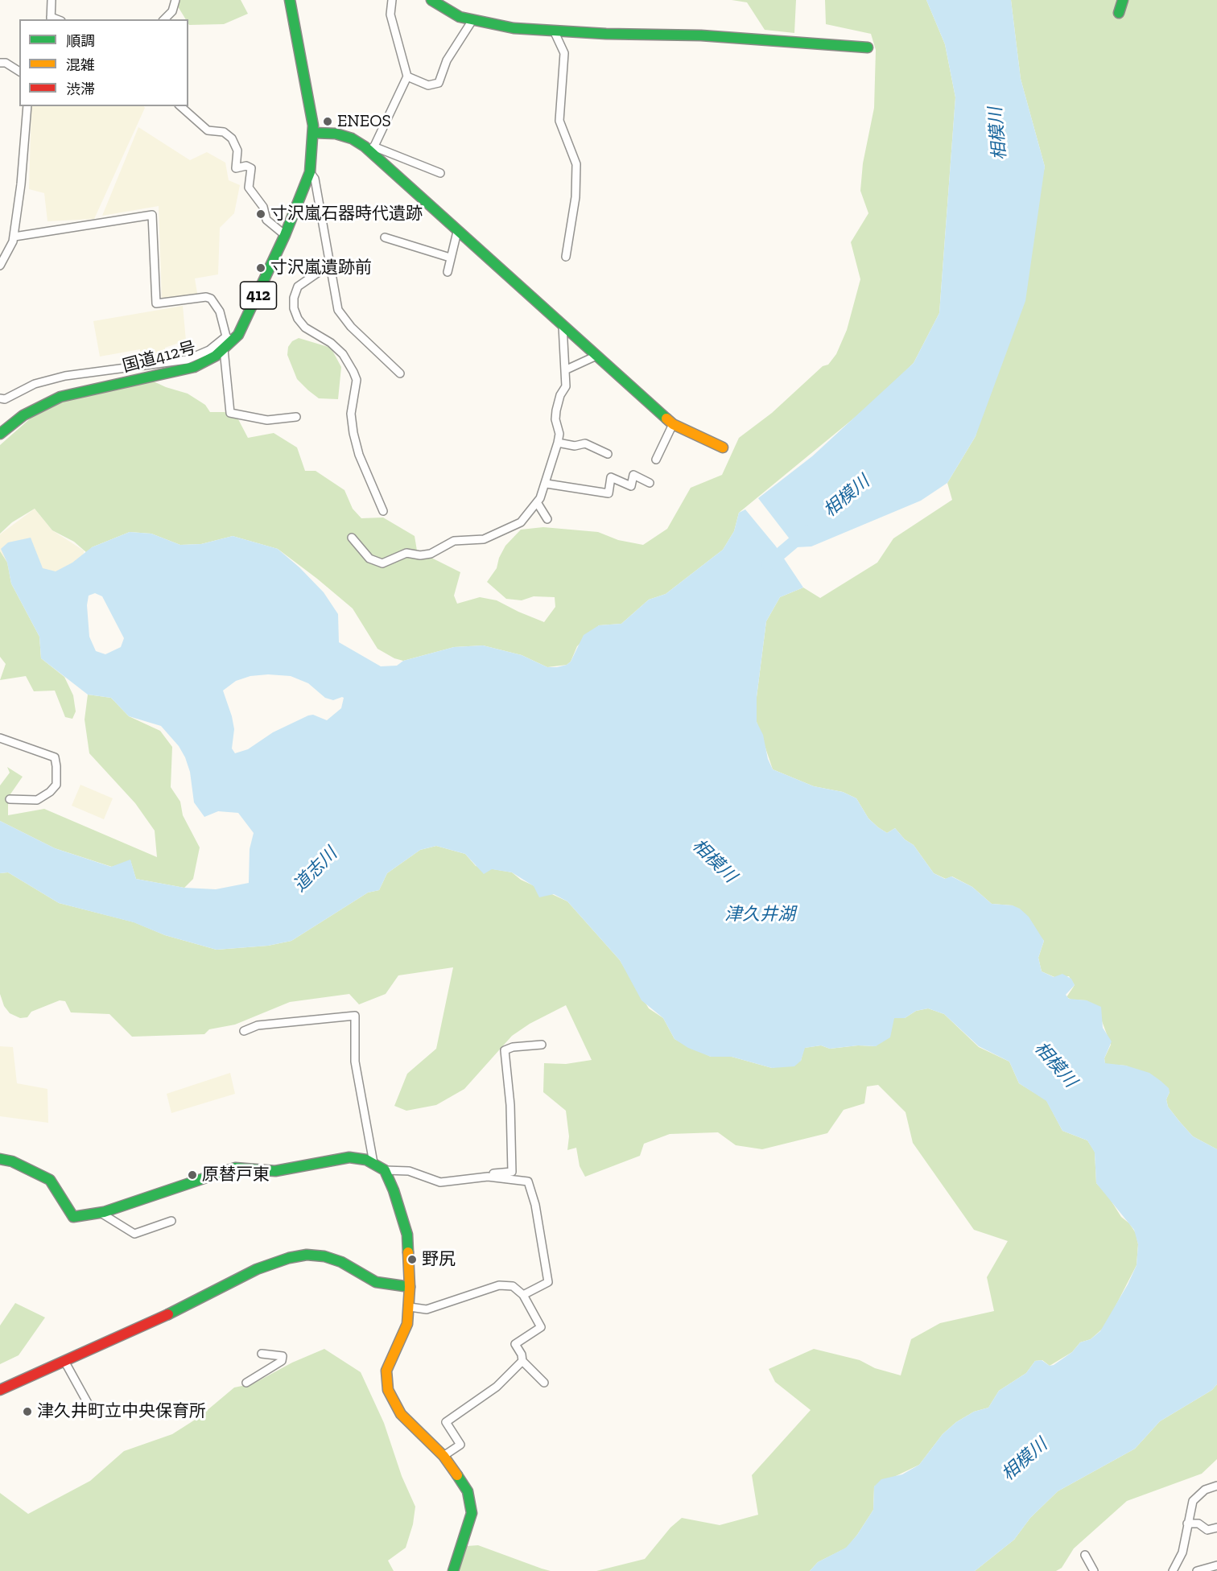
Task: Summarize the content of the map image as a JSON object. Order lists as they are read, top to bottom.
{
  "streets": {
    "main road": ["412", "国道412号"]
  },
  "water": ["相模川", "道志川", "津久井湖"],
  "places": [
    "ENEOS",
    "寸沢嵐石器時代遺跡",
    "寸沢嵐遺跡前",
    "原替戸東",
    "野尻",
    "津久井町立中央保育所"
  ],
  "legend": ["順調", "混雑", "渋滞"]
}
